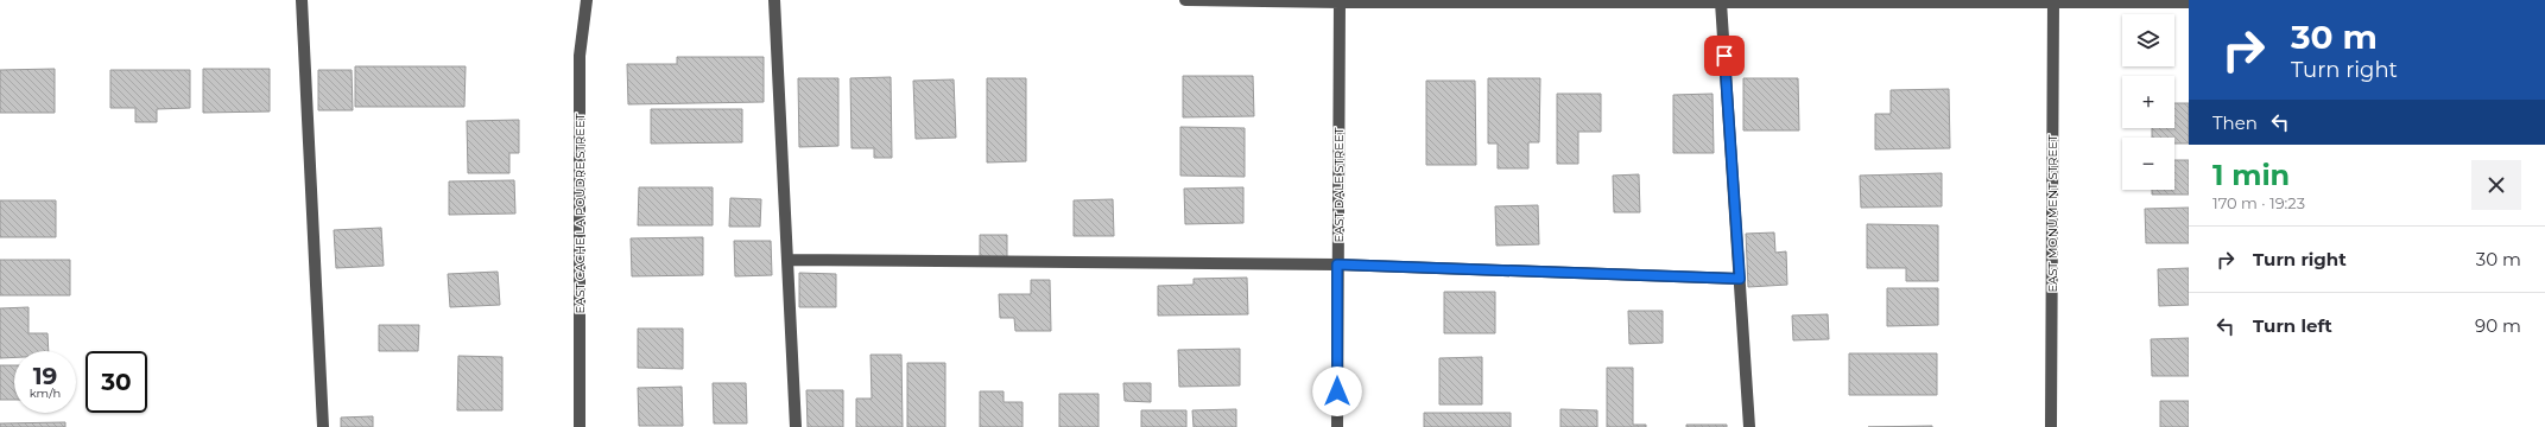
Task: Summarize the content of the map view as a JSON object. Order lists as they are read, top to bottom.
{
  "streets": {
    "street": ["EAST DALE STREET", "EAST CACHE LA POUDRE STREET", "EAST MONUMENT STREET"]
  },
  "page": {
    "turn": ["30 m", "Turn right"],
    "map_buttons": ["+", "−"],
    "then": "Then",
    "heading": ["1 min", "170 m · 19:23"],
    "list": [
      {
        "name": "Turn right",
        "value": "30 m"
      },
      {
        "name": "Turn left",
        "value": "90 m"
      }
    ],
    "speed": "19 km/h",
    "limit": "30"
  }
}
